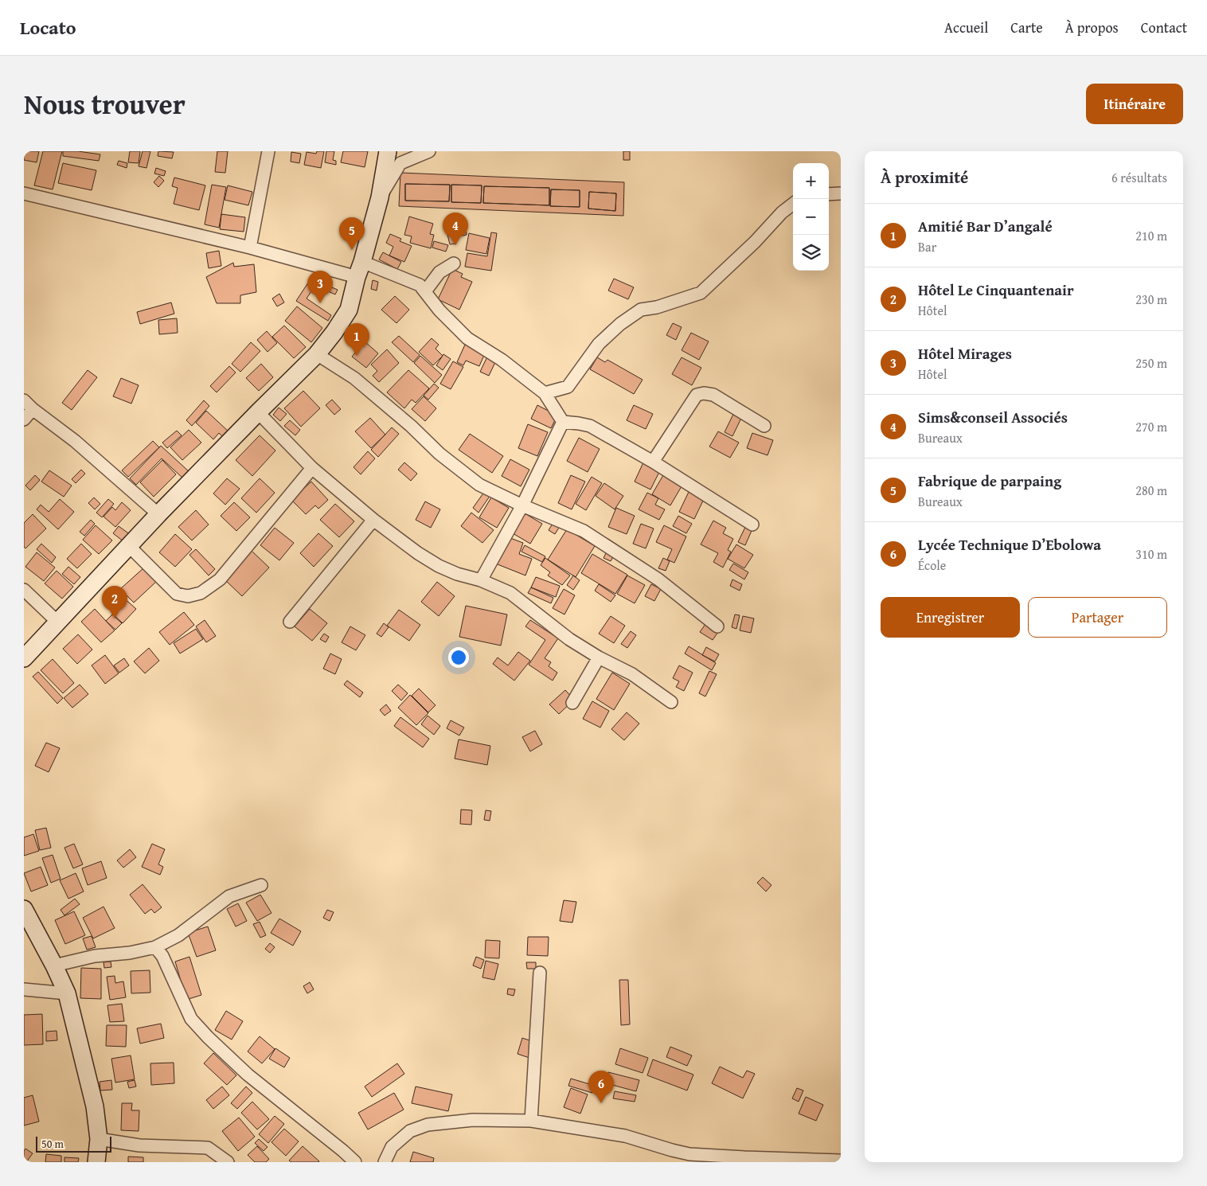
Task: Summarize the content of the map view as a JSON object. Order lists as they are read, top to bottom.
{
  "scale_bar": "50 m",
  "page": {
    "header": "Locato",
    "nav": [
      "Accueil",
      "Carte",
      "À propos",
      "Contact"
    ],
    "title": "Nous trouver",
    "buttons": [
      "Itinéraire",
      ["Enregistrer", "Partager"]
    ],
    "heading": ["À proximité", "6 résultats"],
    "map_buttons": ["+", "−"],
    "list": [
      {
        "mark": "1",
        "name": "Amitié Bar D’angalé",
        "note": "Bar",
        "value": "210 m"
      },
      {
        "mark": "2",
        "name": "Hôtel Le Cinquantenair",
        "note": "Hôtel",
        "value": "230 m"
      },
      {
        "mark": "3",
        "name": "Hôtel Mirages",
        "note": "Hôtel",
        "value": "250 m"
      },
      {
        "mark": "4",
        "name": "Sims&conseil Associés",
        "note": "Bureaux",
        "value": "270 m"
      },
      {
        "mark": "5",
        "name": "Fabrique de parpaing",
        "note": "Bureaux",
        "value": "280 m"
      },
      {
        "mark": "6",
        "name": "Lycée Technique D’Ebolowa",
        "note": "École",
        "value": "310 m"
      }
    ],
    "pins": [
      "4",
      "5",
      "3",
      "1",
      "2",
      "6"
    ],
    "scale": "50 m"
  }
}
